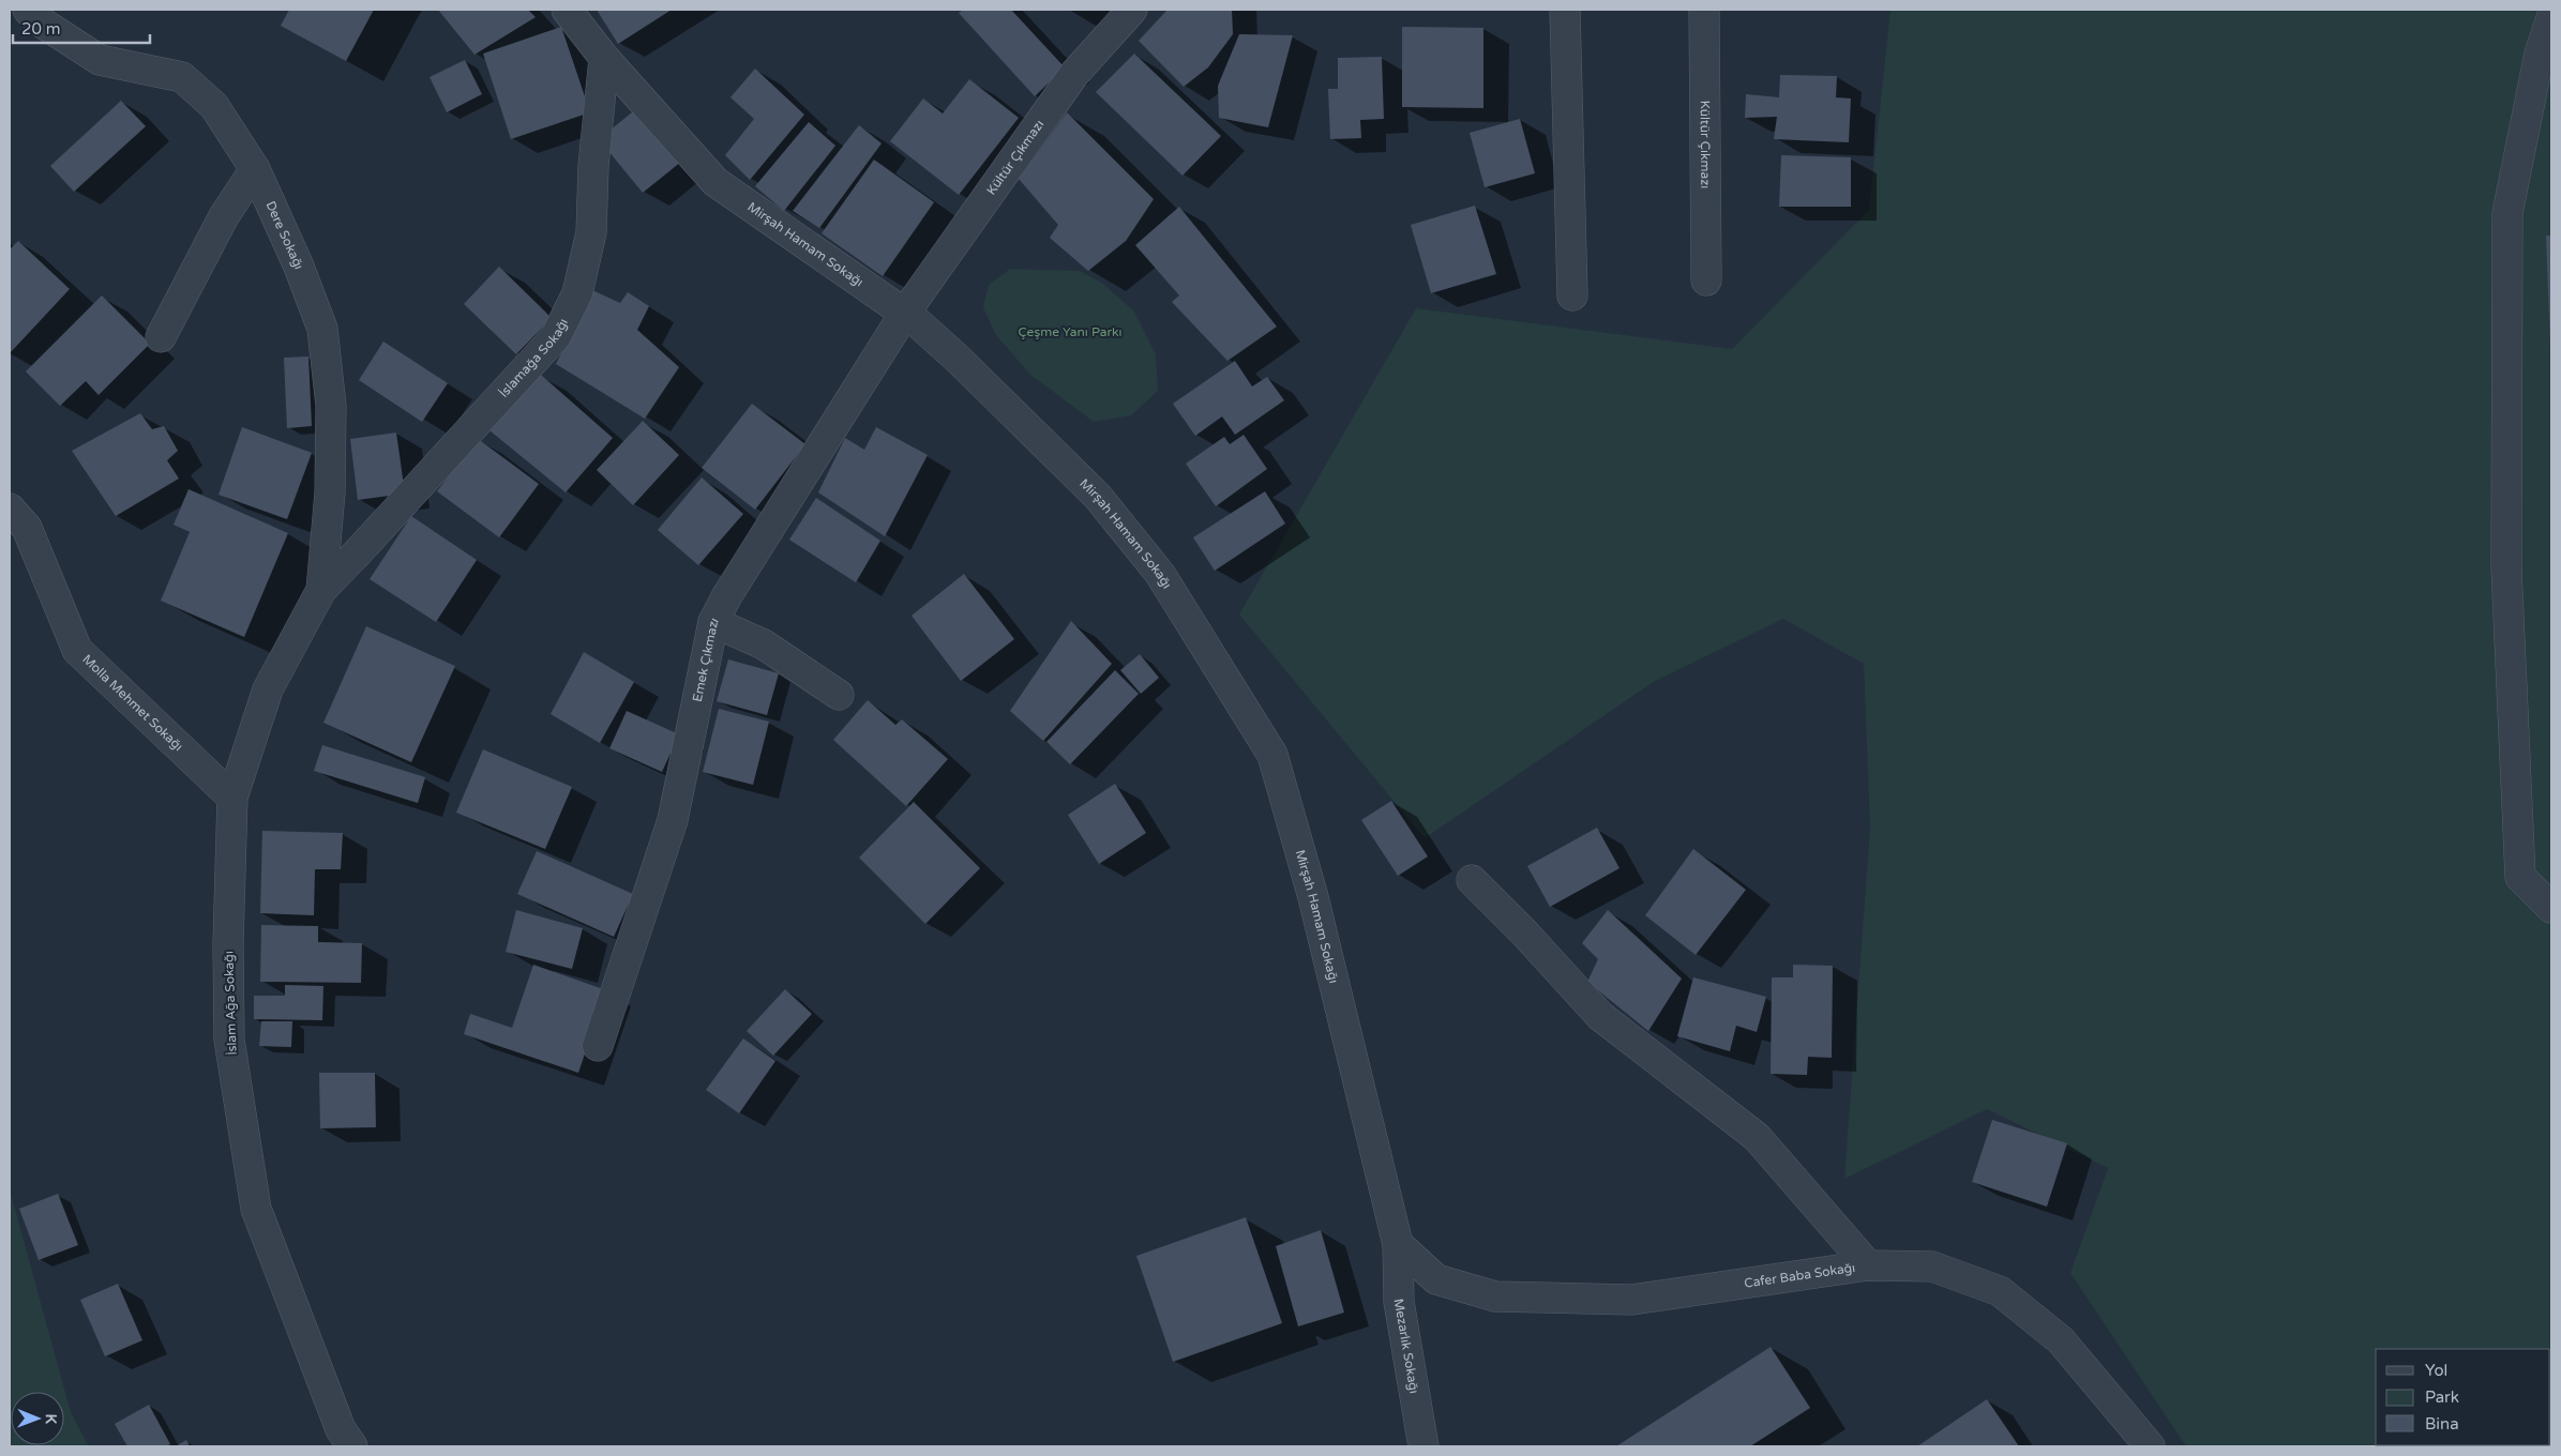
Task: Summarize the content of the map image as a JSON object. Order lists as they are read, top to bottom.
{
  "streets": {
    "street": [
      "Kültür Çıkmazı",
      "Dere Sokağı",
      "Mirşah Hamam Sokağı",
      "İslamağa Sokağı",
      "Emek Çıkmazı",
      "Molla Mehmet Sokağı",
      "İslam Ağa Sokağı",
      "Cafer Baba Sokağı",
      "Mezarlık Sokağı"
    ]
  },
  "crossings": [
    ["Kültür Çıkmazı", "Mirşah Hamam Sokağı"],
    ["Kültür Çıkmazı", "Emek Çıkmazı"],
    ["Dere Sokağı", "İslamağa Sokağı"],
    ["Dere Sokağı", "İslam Ağa Sokağı"],
    ["Mirşah Hamam Sokağı", "İslamağa Sokağı"],
    ["Mirşah Hamam Sokağı", "Emek Çıkmazı"],
    ["Mirşah Hamam Sokağı", "Cafer Baba Sokağı"],
    ["Mirşah Hamam Sokağı", "Mezarlık Sokağı"],
    ["İslamağa Sokağı", "İslam Ağa Sokağı"],
    ["Molla Mehmet Sokağı", "İslam Ağa Sokağı"],
    ["Cafer Baba Sokağı", "Mezarlık Sokağı"]
  ],
  "parks": ["Çeşme Yanı Parkı"],
  "legend": ["Yol", "Park", "Bina"],
  "scale_bar": "20 m",
  "north": "right"
}
